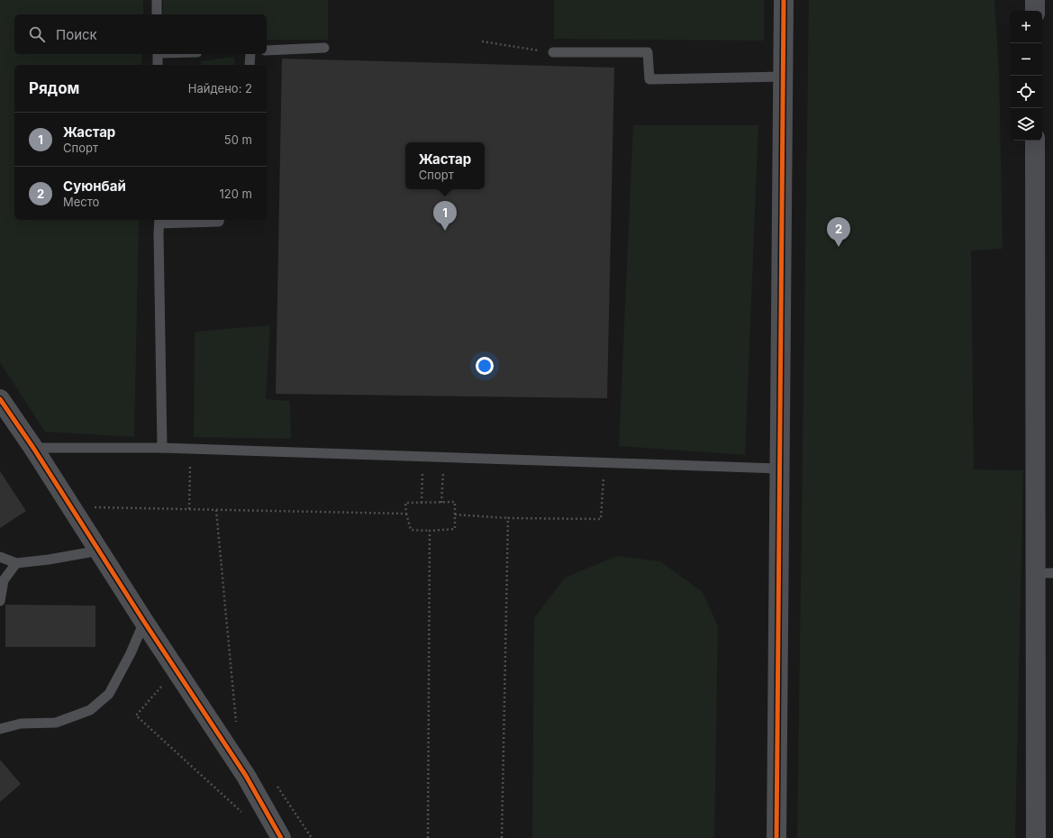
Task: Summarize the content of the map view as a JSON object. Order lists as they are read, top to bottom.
{
  "page": {
    "map_buttons": ["+", "−"],
    "search": "Поиск",
    "heading": ["Рядом", "Найдено: 2"],
    "list": [
      {
        "mark": "1",
        "name": "Жастар",
        "note": "Спорт",
        "value": "50 m"
      },
      {
        "mark": "2",
        "name": "Суюнбай",
        "note": "Место",
        "value": "120 m"
      }
    ],
    "popup": ["Жастар", "Спорт"],
    "pins": ["1", "2"]
  }
}
